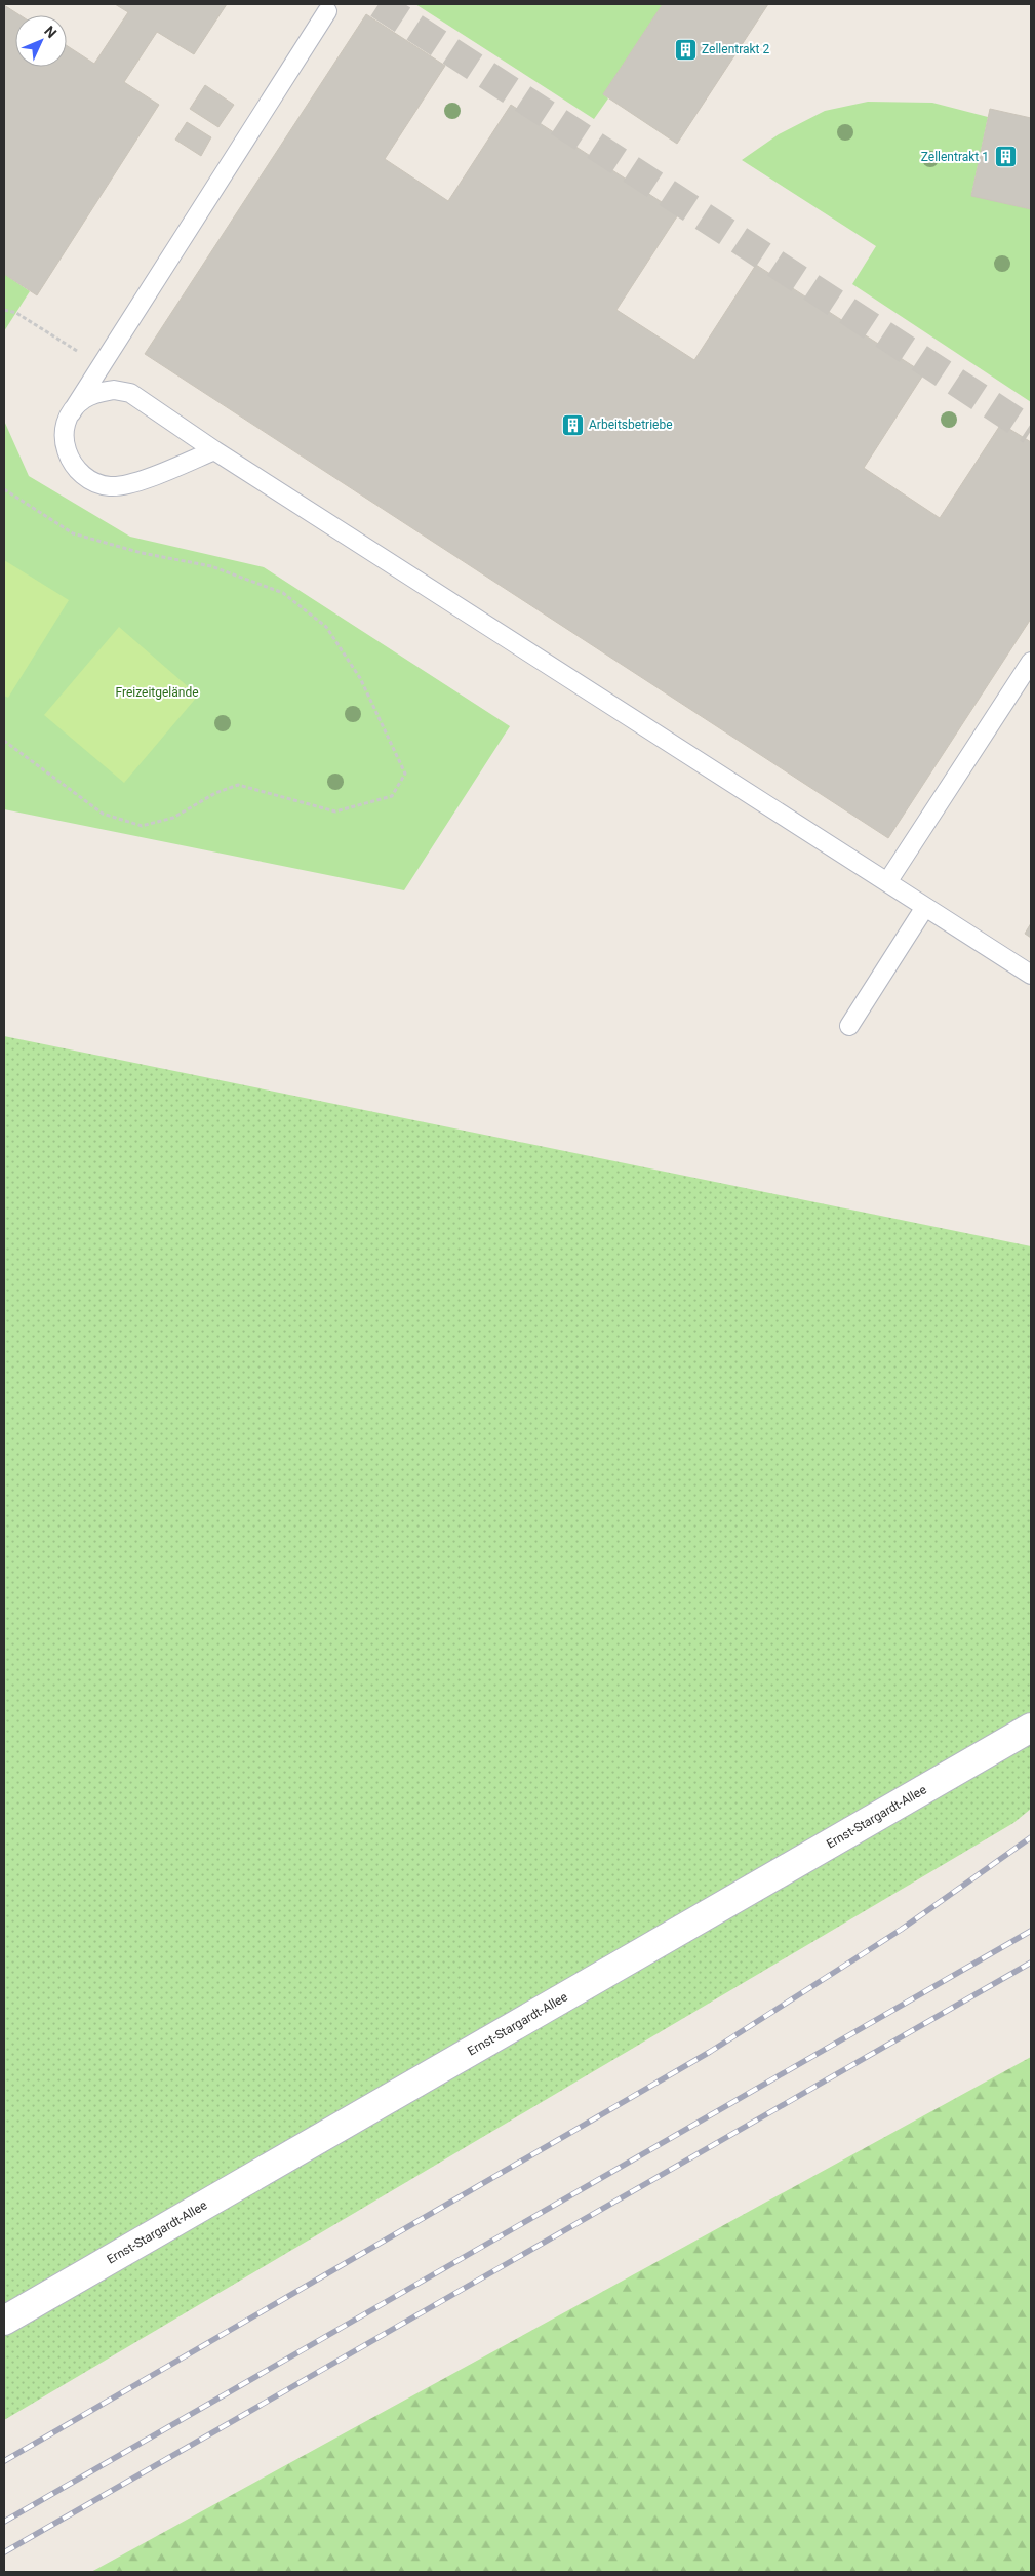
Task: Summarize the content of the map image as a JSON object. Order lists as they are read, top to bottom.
{
  "streets": {
    "street": ["Ernst-Stargardt-Allee"]
  },
  "parks": ["Freizeitgelände"],
  "places": {
    "building": ["Zellentrakt 2", "Zellentrakt 1", "Arbeitsbetriebe"]
  },
  "north": "top right"
}
